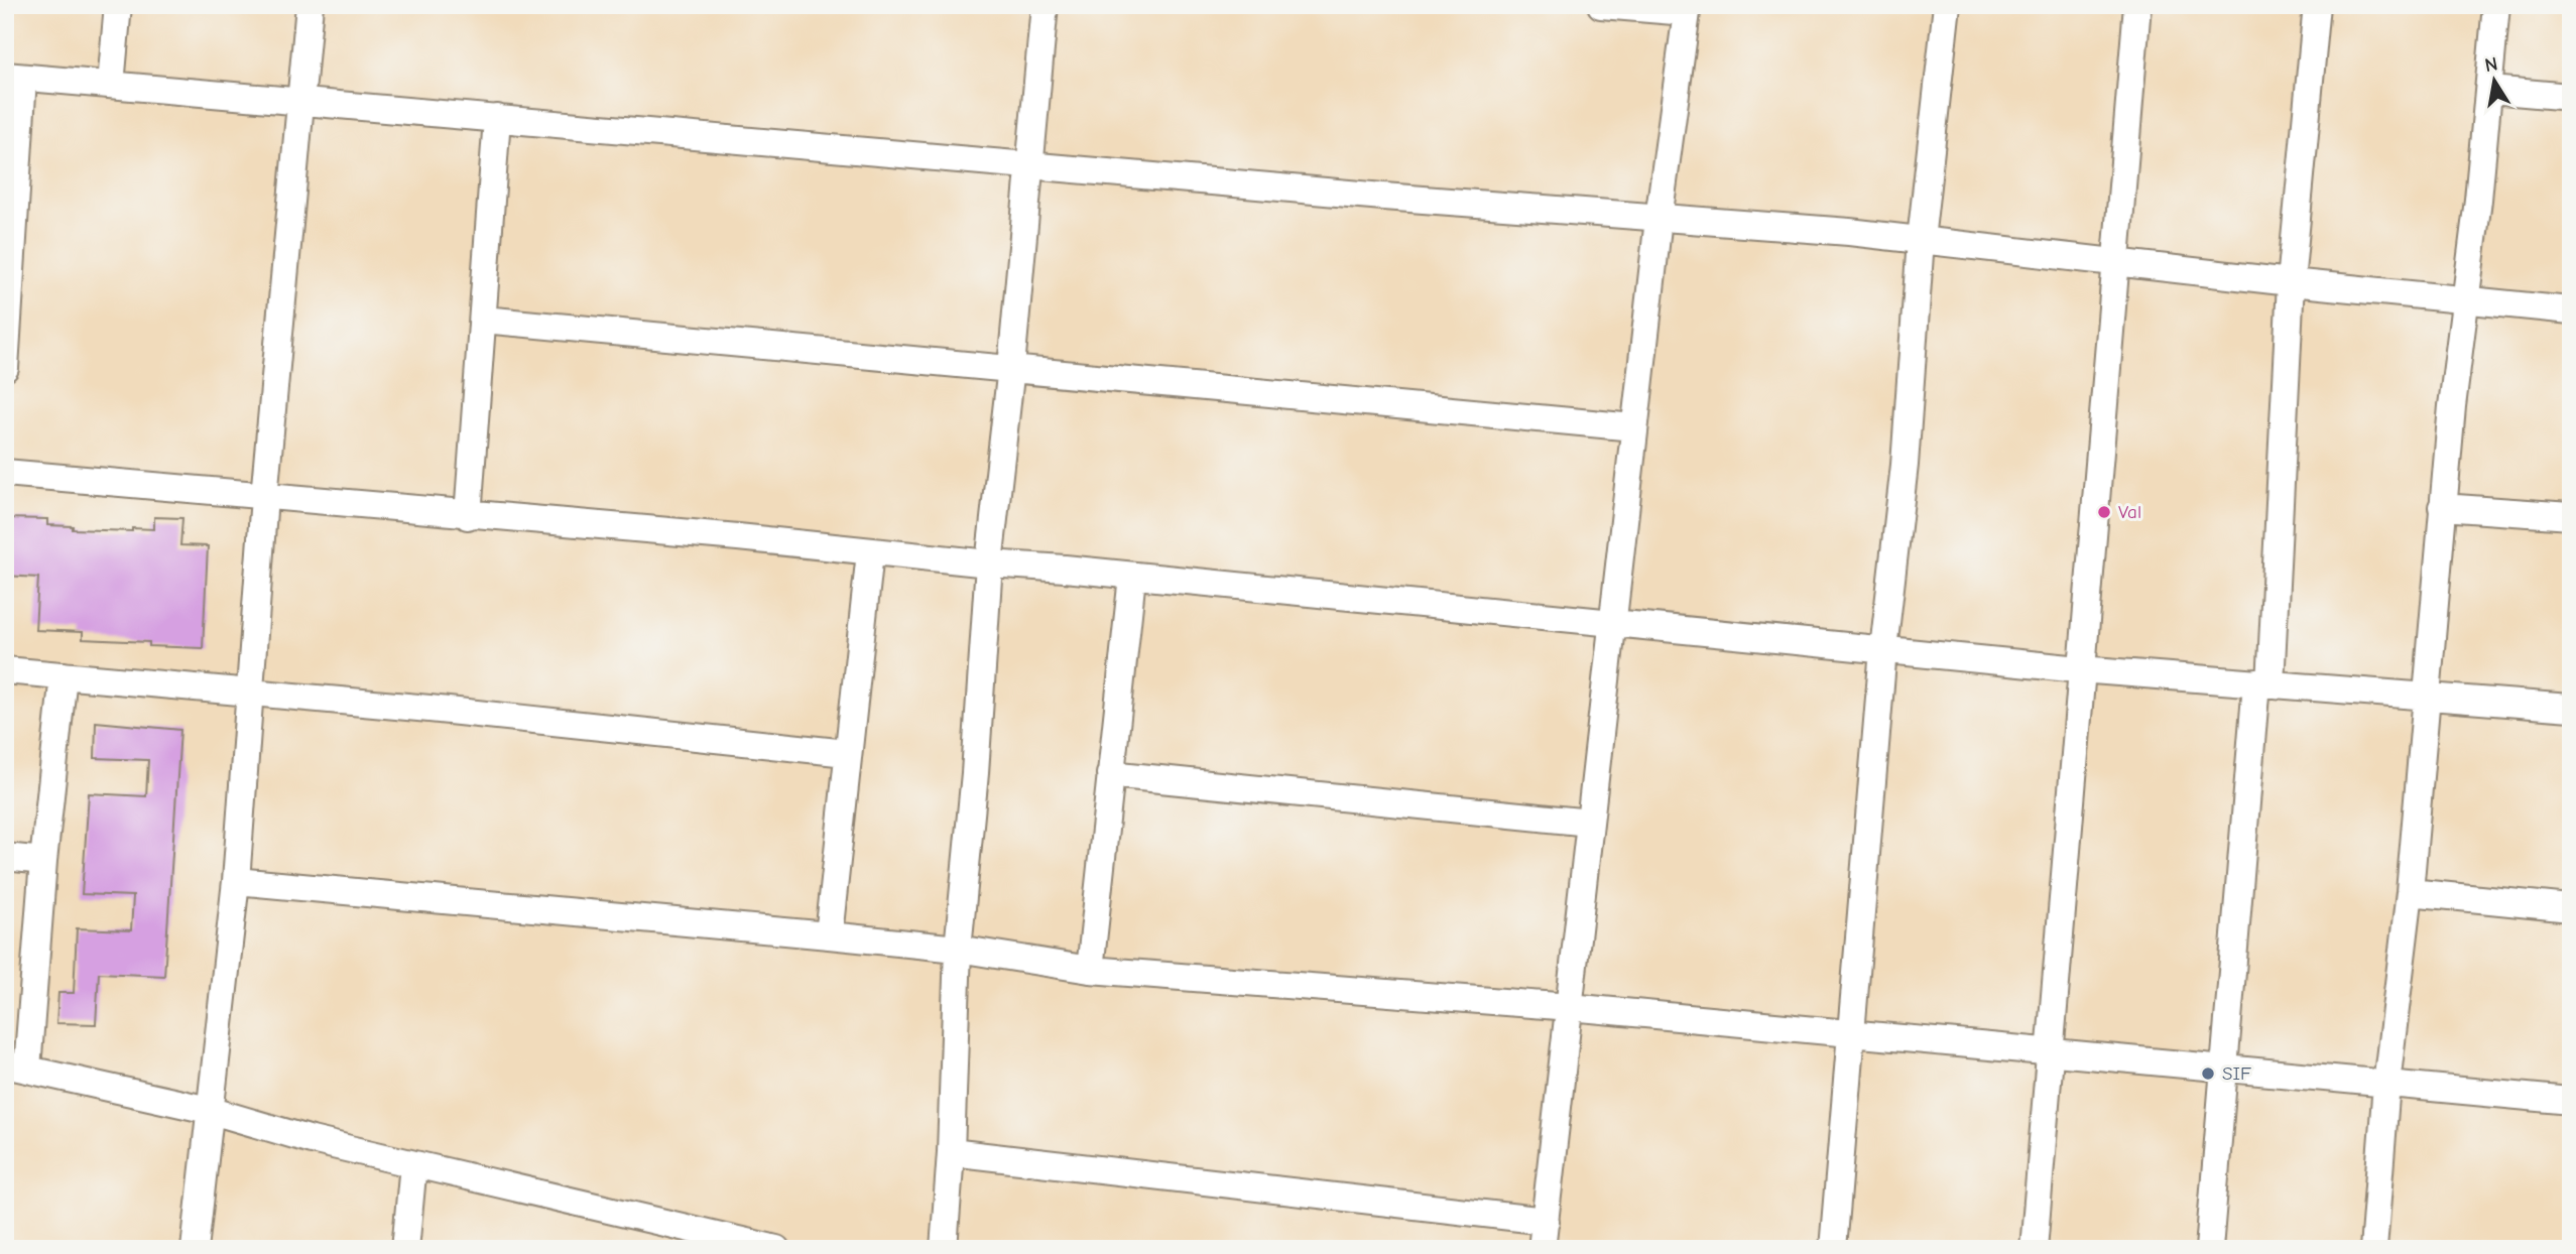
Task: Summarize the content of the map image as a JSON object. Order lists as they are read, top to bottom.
{
  "places": ["Val", "SIF"],
  "north": "top"
}
